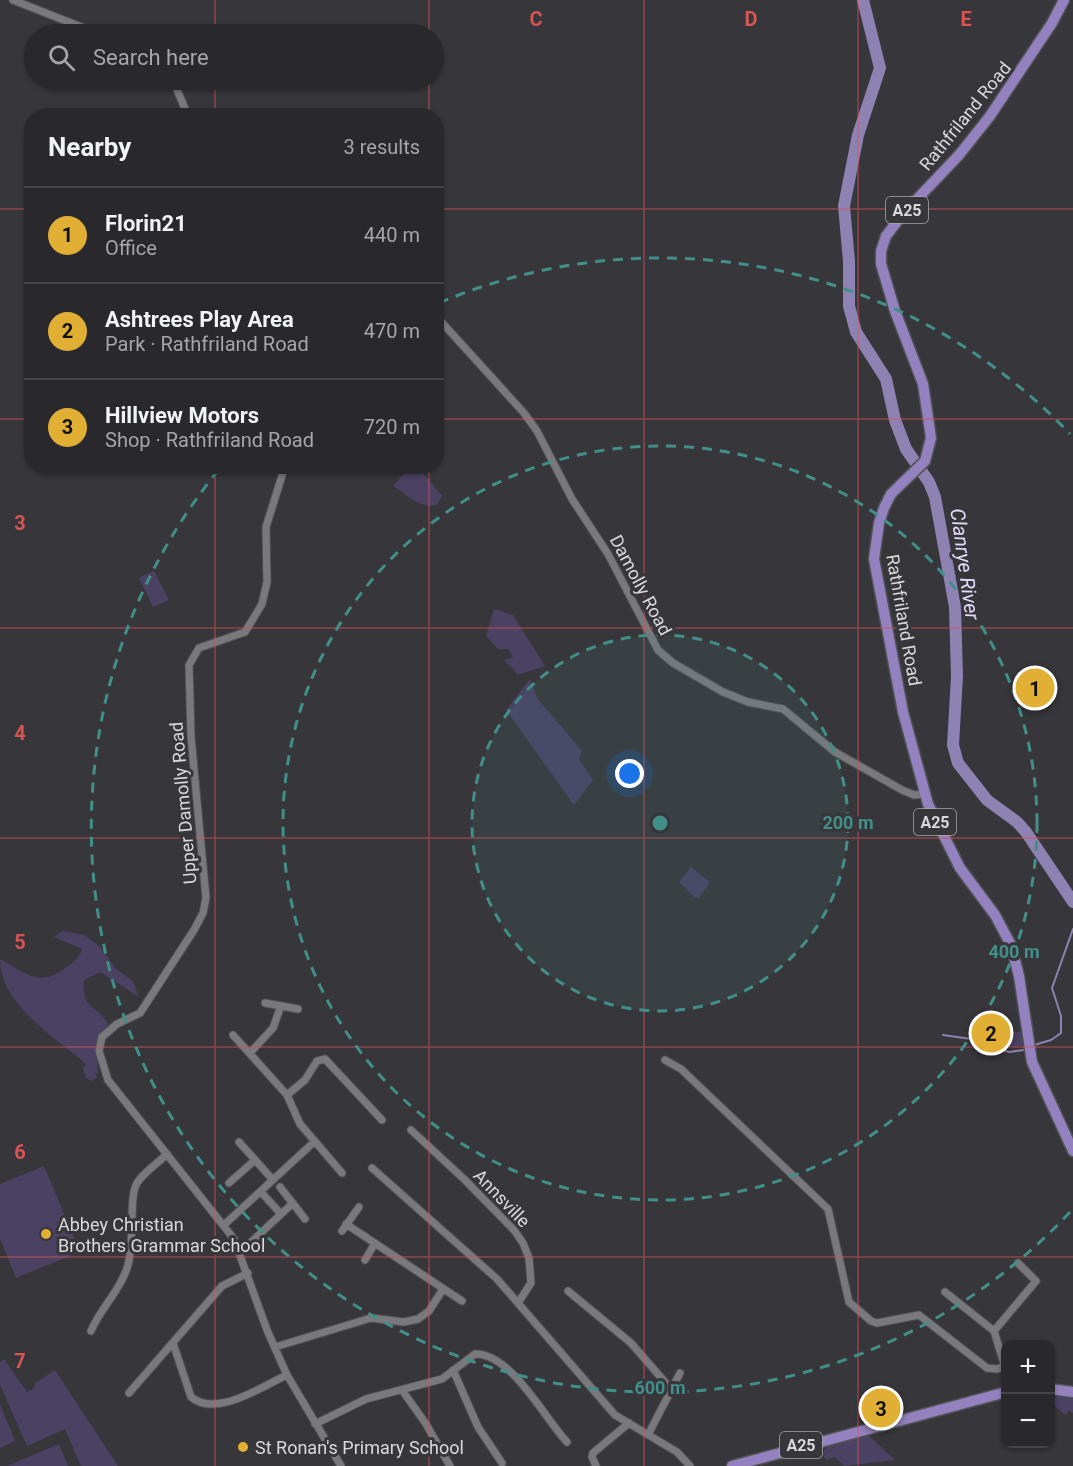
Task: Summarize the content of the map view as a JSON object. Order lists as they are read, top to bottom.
{
  "streets": {
    "main road": ["Rathfriland Road", "A25"],
    "street": ["Damolly Road", "Upper Damolly Road", "Annsville"]
  },
  "crossings": [
    ["Rathfriland Road", "Damolly Road"]
  ],
  "water": ["Clanrye River"],
  "places": ["Abbey Christian Brothers Grammar School", "St Ronan's Primary School"],
  "page": {
    "search": "Search here",
    "heading": ["Nearby", "3 results"],
    "list": [
      {
        "mark": "1",
        "name": "Florin21",
        "note": "Office",
        "value": "440 m"
      },
      {
        "mark": "2",
        "name": "Ashtrees Play Area",
        "note": "Park · Rathfriland Road",
        "value": "470 m"
      },
      {
        "mark": "3",
        "name": "Hillview Motors",
        "note": "Shop · Rathfriland Road",
        "value": "720 m"
      }
    ],
    "pins": ["1", "2", "3"],
    "map_buttons": ["+", "−"]
  },
  "grid": {
    "columns": ["C", "D", "E"],
    "rows": [
      "3",
      "4",
      "5",
      "6",
      "7"
    ]
  },
  "rings": ["200 m", "400 m", "600 m"]
}
